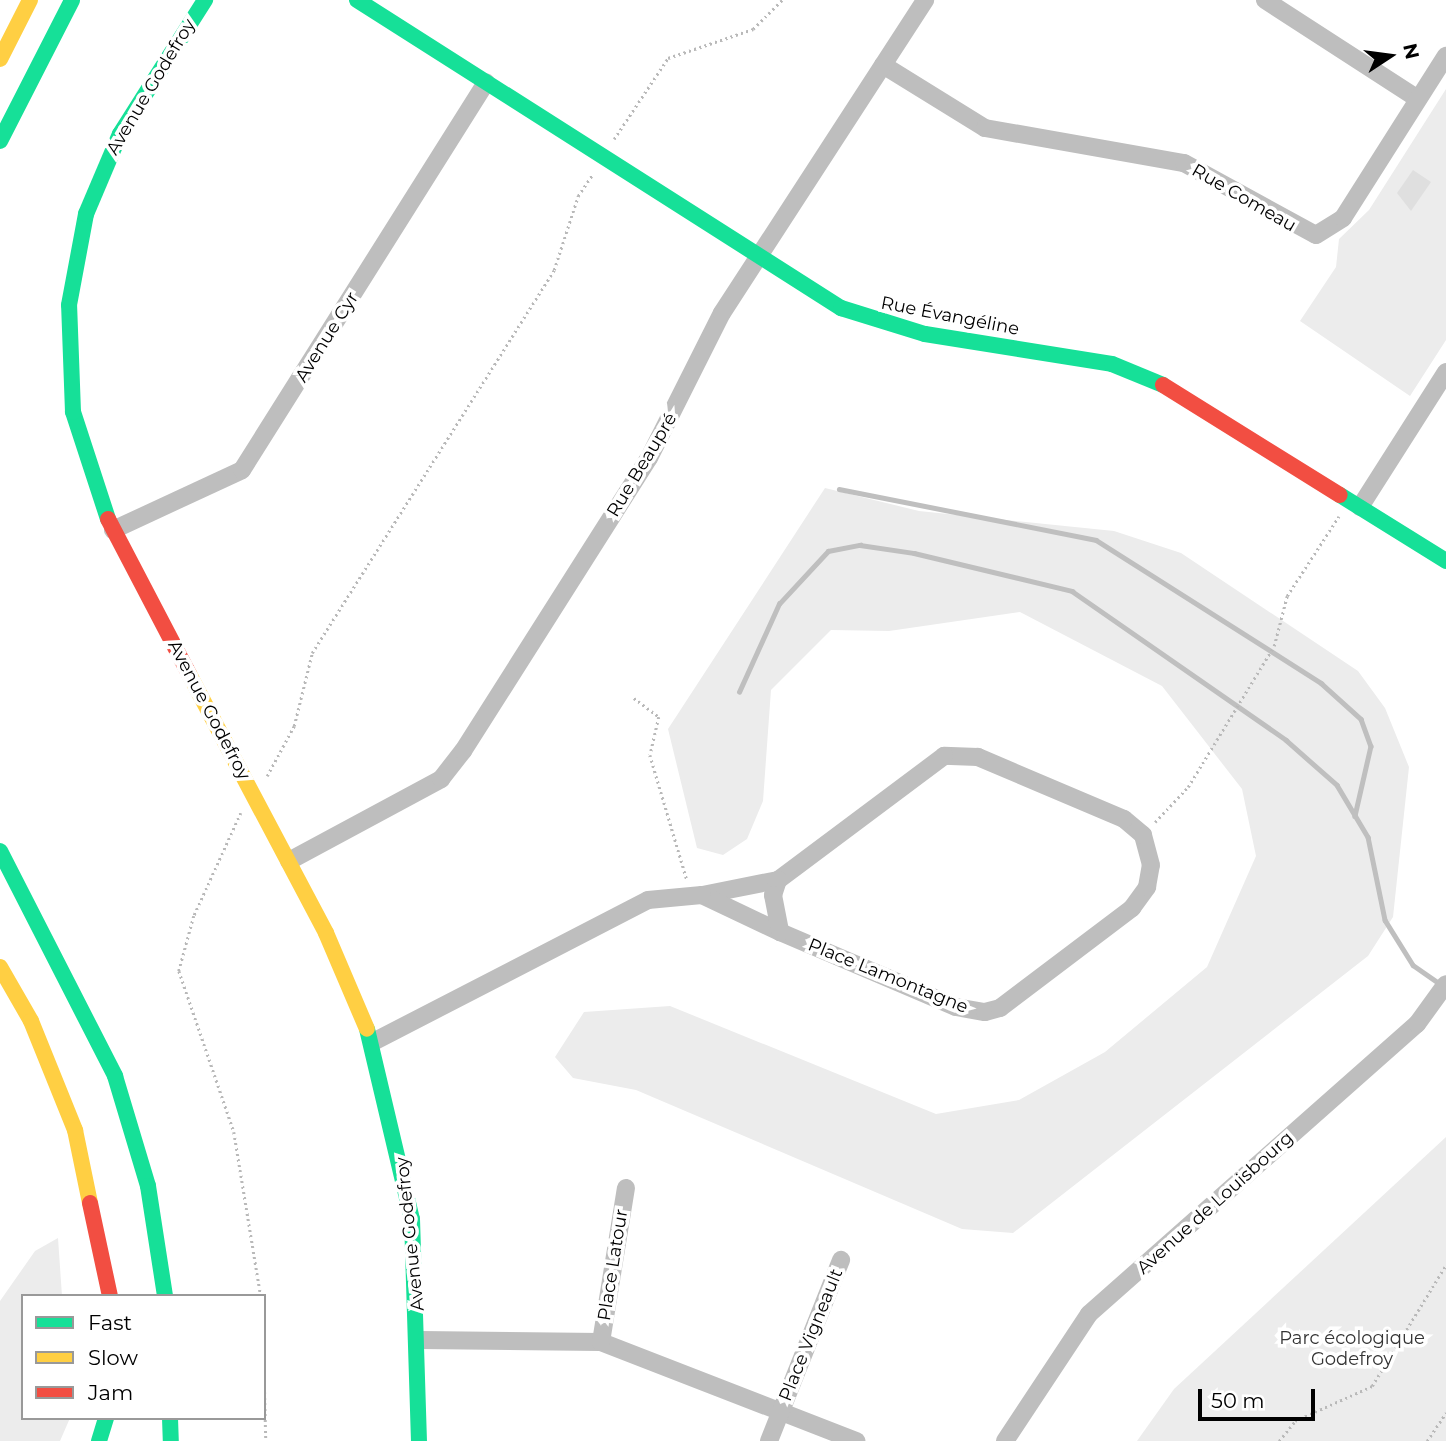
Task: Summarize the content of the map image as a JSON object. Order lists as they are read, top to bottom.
{
  "streets": {
    "main road": ["Avenue Godefroy", "Rue Évangéline"],
    "street": [
      "Rue Comeau",
      "Avenue Cyr",
      "Rue Beaupré",
      "Place Lamontagne",
      "Avenue de Louisbourg",
      "Place Latour",
      "Place Vigneault"
    ]
  },
  "crossings": [
    ["Avenue Godefroy", "Avenue Cyr"],
    ["Avenue Godefroy", "Rue Beaupré"],
    ["Rue Comeau", "Rue Beaupré"],
    ["Rue Évangéline", "Avenue Cyr"],
    ["Rue Évangéline", "Rue Beaupré"]
  ],
  "parks": ["Parc écologique Godefroy"],
  "legend": ["Fast", "Slow", "Jam"],
  "scale_bar": "50 m",
  "north": "right"
}
